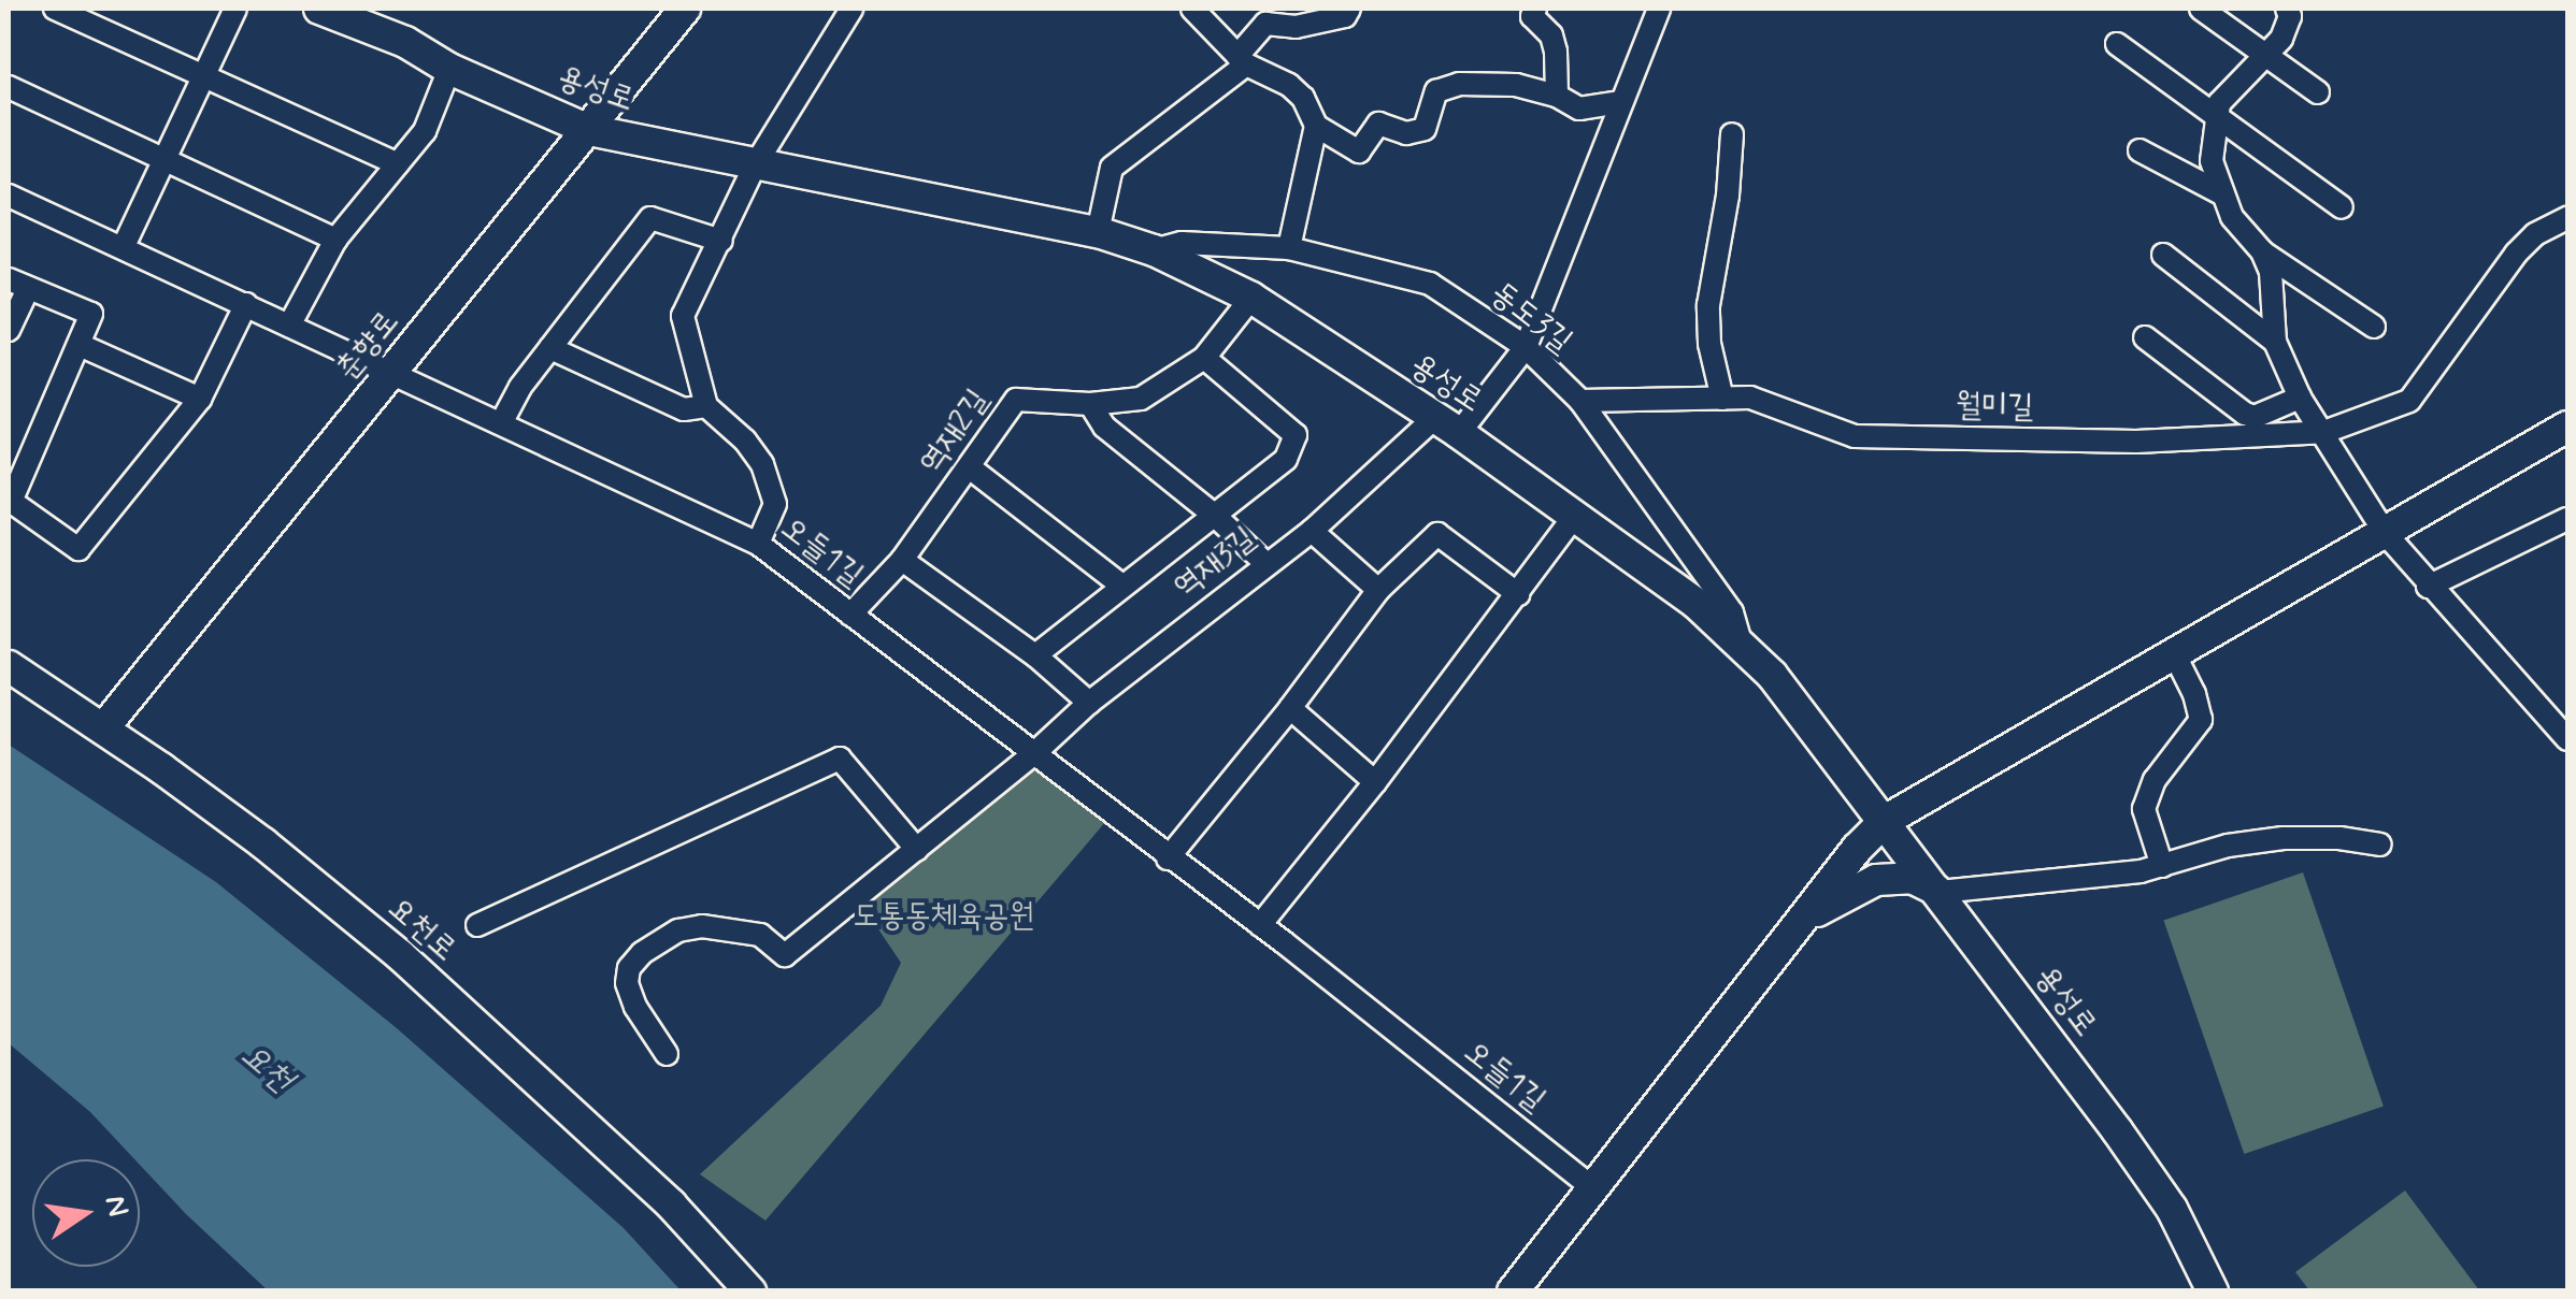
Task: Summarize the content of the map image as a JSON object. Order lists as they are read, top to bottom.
{
  "streets": {
    "street": [
      "용성로",
      "동도3길",
      "춘향로",
      "월미길",
      "역재2길",
      "오들1길",
      "역재3길",
      "요천로"
    ]
  },
  "crossings": [
    ["용성로", "동도3길"],
    ["용성로", "춘향로"],
    ["용성로", "역재2길"],
    ["용성로", "역재3길"],
    ["동도3길", "월미길"],
    ["동도3길", "역재3길"],
    ["춘향로", "오들1길"],
    ["춘향로", "요천로"],
    ["역재2길", "오들1길"],
    ["오들1길", "역재3길"]
  ],
  "water": ["요천"],
  "parks": ["도통동체육공원"],
  "north": "right"
}
